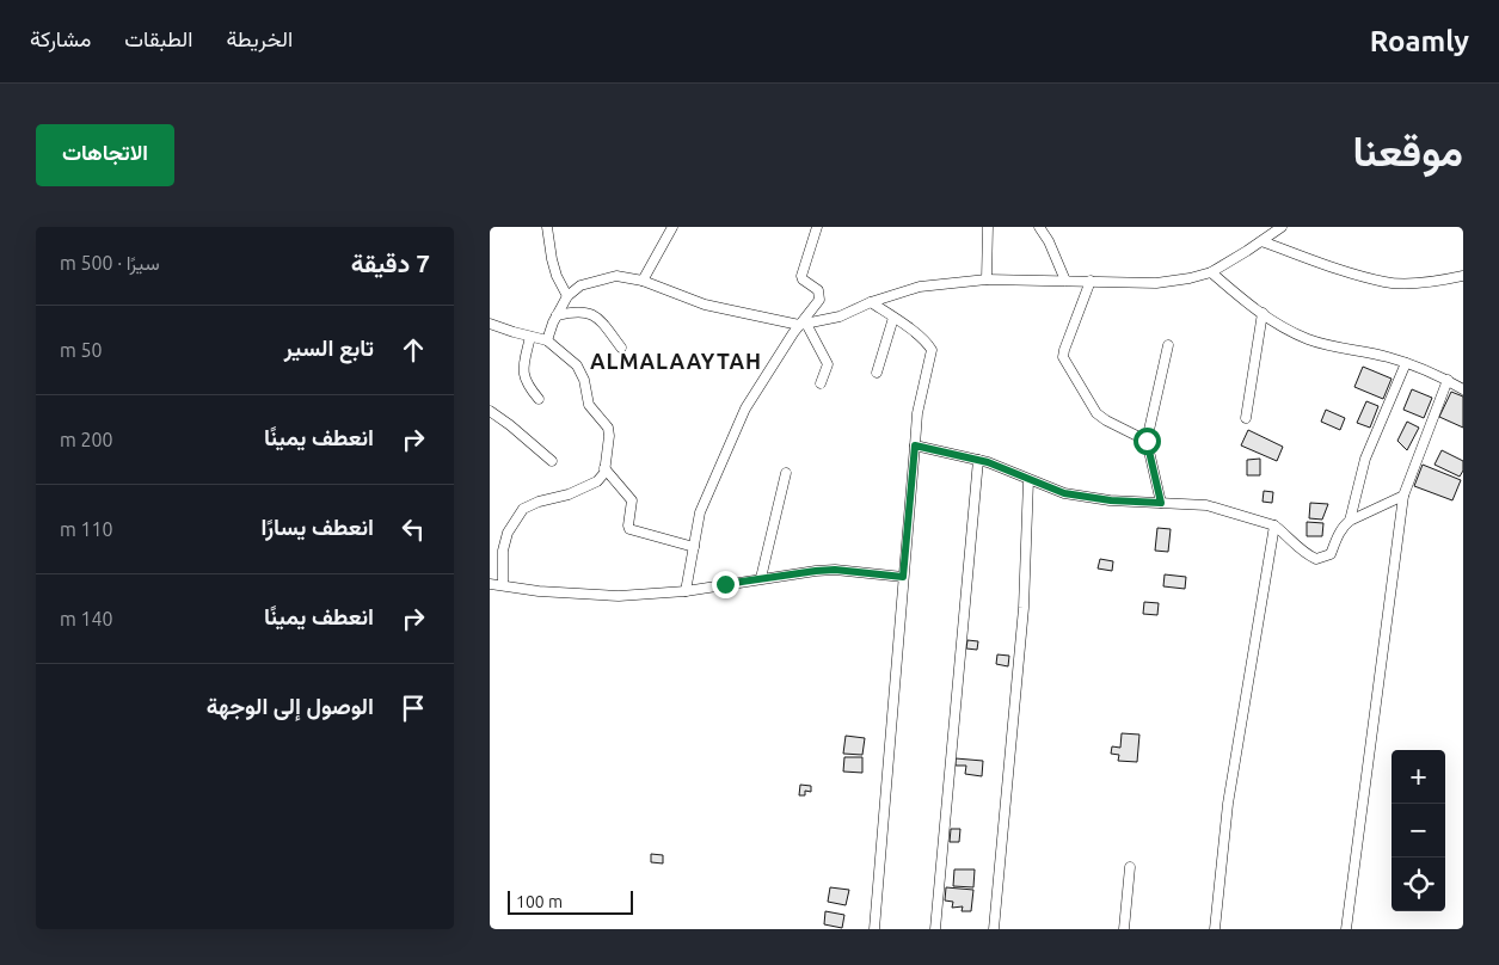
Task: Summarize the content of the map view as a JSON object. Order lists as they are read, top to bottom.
{
  "districts": ["ALMALAAYTAH"],
  "scale_bar": "100 m",
  "page": {
    "header": "Roamly",
    "nav": ["الخريطة", "الطبقات", "مشاركة"],
    "title": "موقعنا",
    "buttons": "الاتجاهات",
    "heading": ["7 دقيقة", "سيرًا · 500 m"],
    "list": [
      ["تابع السير", "50 m"],
      ["انعطف يمينًا", "200 m"],
      ["انعطف يسارًا", "110 m"],
      ["انعطف يمينًا", "140 m"],
      "الوصول إلى الوجهة"
    ],
    "map_buttons": ["+", "−"],
    "scale": "100 m"
  }
}
